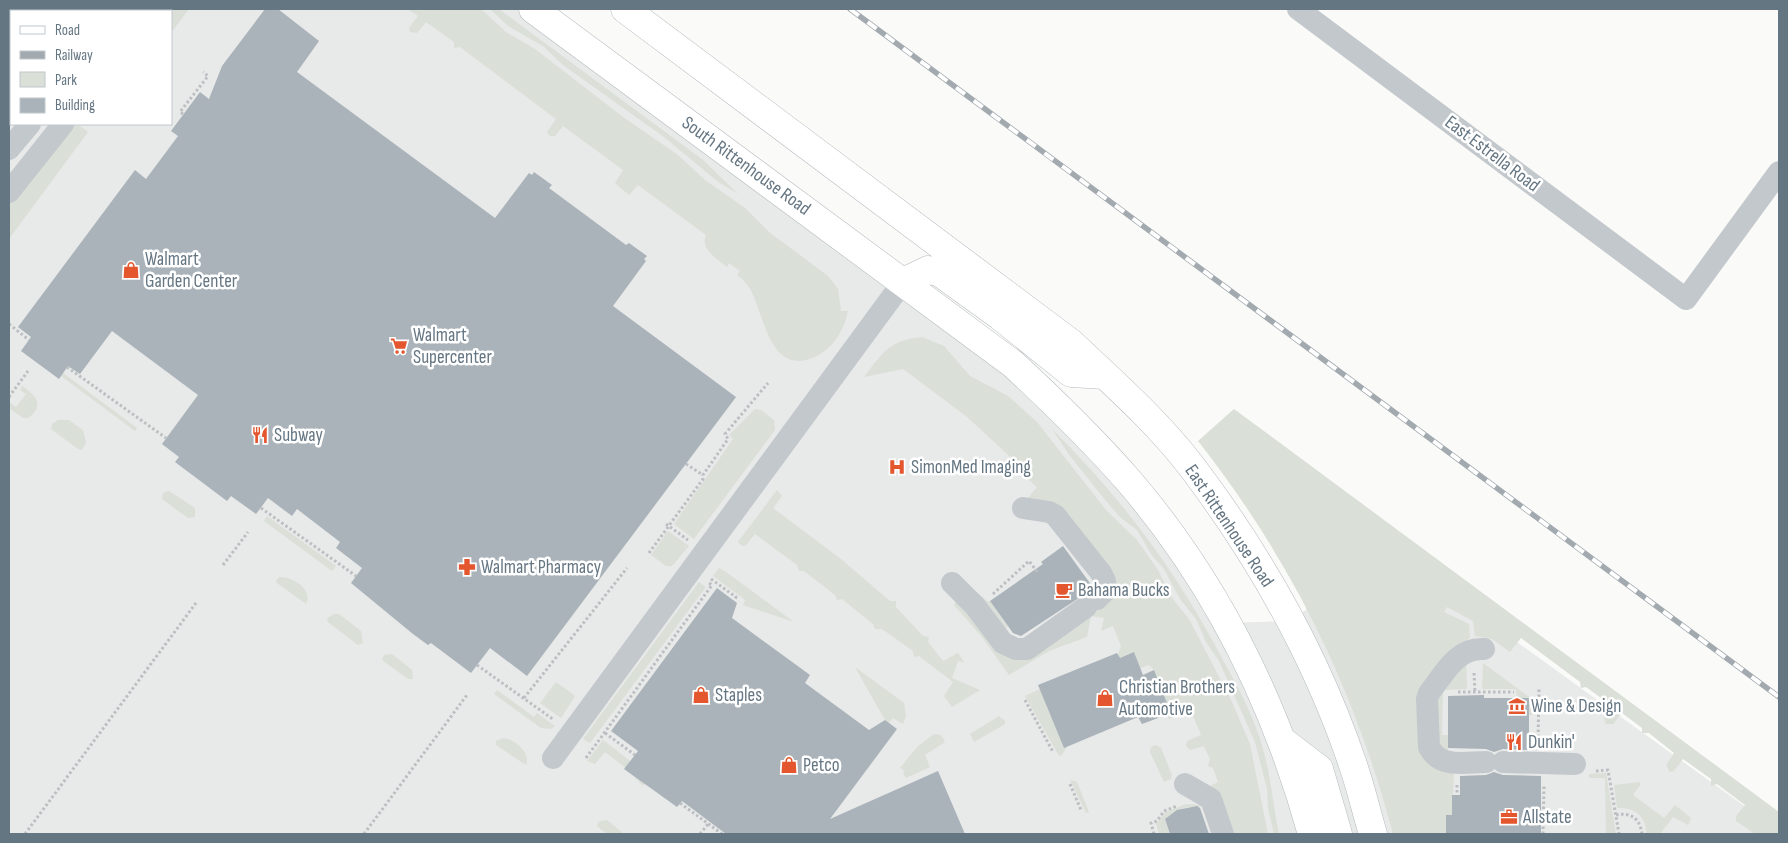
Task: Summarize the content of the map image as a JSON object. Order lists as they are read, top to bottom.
{
  "streets": {
    "main road": ["South Rittenhouse Road", "East Rittenhouse Road"],
    "street": ["East Estrella Road"]
  },
  "places": {
    "shop": [
      "Walmart Garden Center",
      "Staples",
      "Christian Brothers Automotive",
      "Petco"
    ],
    "supermarket": ["Walmart Supercenter"],
    "restaurant": ["Subway", "Dunkin'"],
    "hospital": ["SimonMed Imaging"],
    "pharmacy": ["Walmart Pharmacy"],
    "cafe": ["Bahama Bucks"],
    "museum": ["Wine & Design"],
    "office": ["Allstate"]
  },
  "legend": [
    "Road",
    "Railway",
    "Park",
    "Building"
  ]
}
